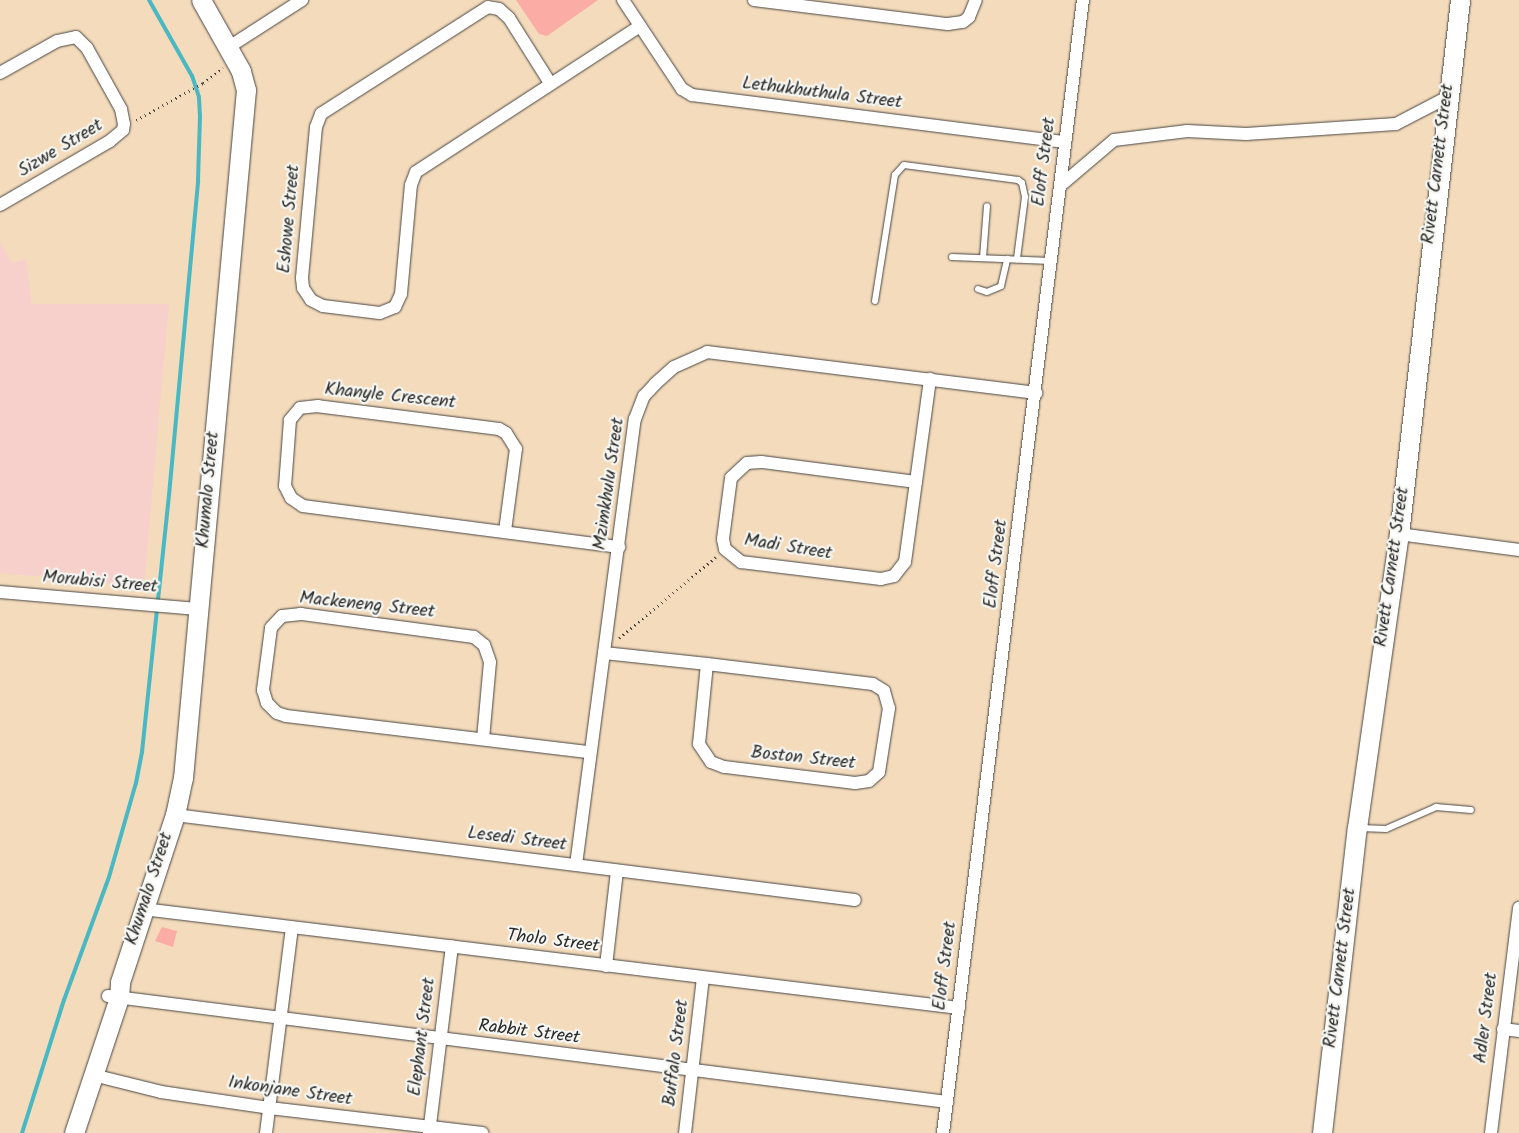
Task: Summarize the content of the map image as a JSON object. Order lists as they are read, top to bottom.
{
  "streets": {
    "street": [
      "Lethukhuthula Street",
      "Sizwe Street",
      "Eloff Street",
      "Rivett Carnett Street",
      "Eshowe Street",
      "Khanyle Crescent",
      "Mzimkhulu Street",
      "Khumalo Street",
      "Madi Street",
      "Morubisi Street",
      "Mackeneng Street",
      "Boston Street",
      "Lesedi Street",
      "Tholo Street",
      "Adler Street",
      "Rabbit Street",
      "Elephant Street",
      "Buffalo Street",
      "Inkonjane Street"
    ]
  },
  "crossings": [
    ["Lethukhuthula Street", "Eloff Street"],
    ["Lethukhuthula Street", "Eshowe Street"],
    ["Eloff Street", "Mzimkhulu Street"],
    ["Eloff Street", "Tholo Street"],
    ["Eloff Street", "Rabbit Street"],
    ["Khanyle Crescent", "Mzimkhulu Street"],
    ["Mzimkhulu Street", "Madi Street"],
    ["Mzimkhulu Street", "Mackeneng Street"],
    ["Mzimkhulu Street", "Boston Street"],
    ["Mzimkhulu Street", "Lesedi Street"],
    ["Khumalo Street", "Morubisi Street"],
    ["Khumalo Street", "Lesedi Street"],
    ["Khumalo Street", "Tholo Street"],
    ["Khumalo Street", "Rabbit Street"],
    ["Khumalo Street", "Inkonjane Street"],
    ["Tholo Street", "Elephant Street"],
    ["Tholo Street", "Buffalo Street"],
    ["Rabbit Street", "Elephant Street"],
    ["Rabbit Street", "Buffalo Street"],
    ["Elephant Street", "Inkonjane Street"]
  ]
}
